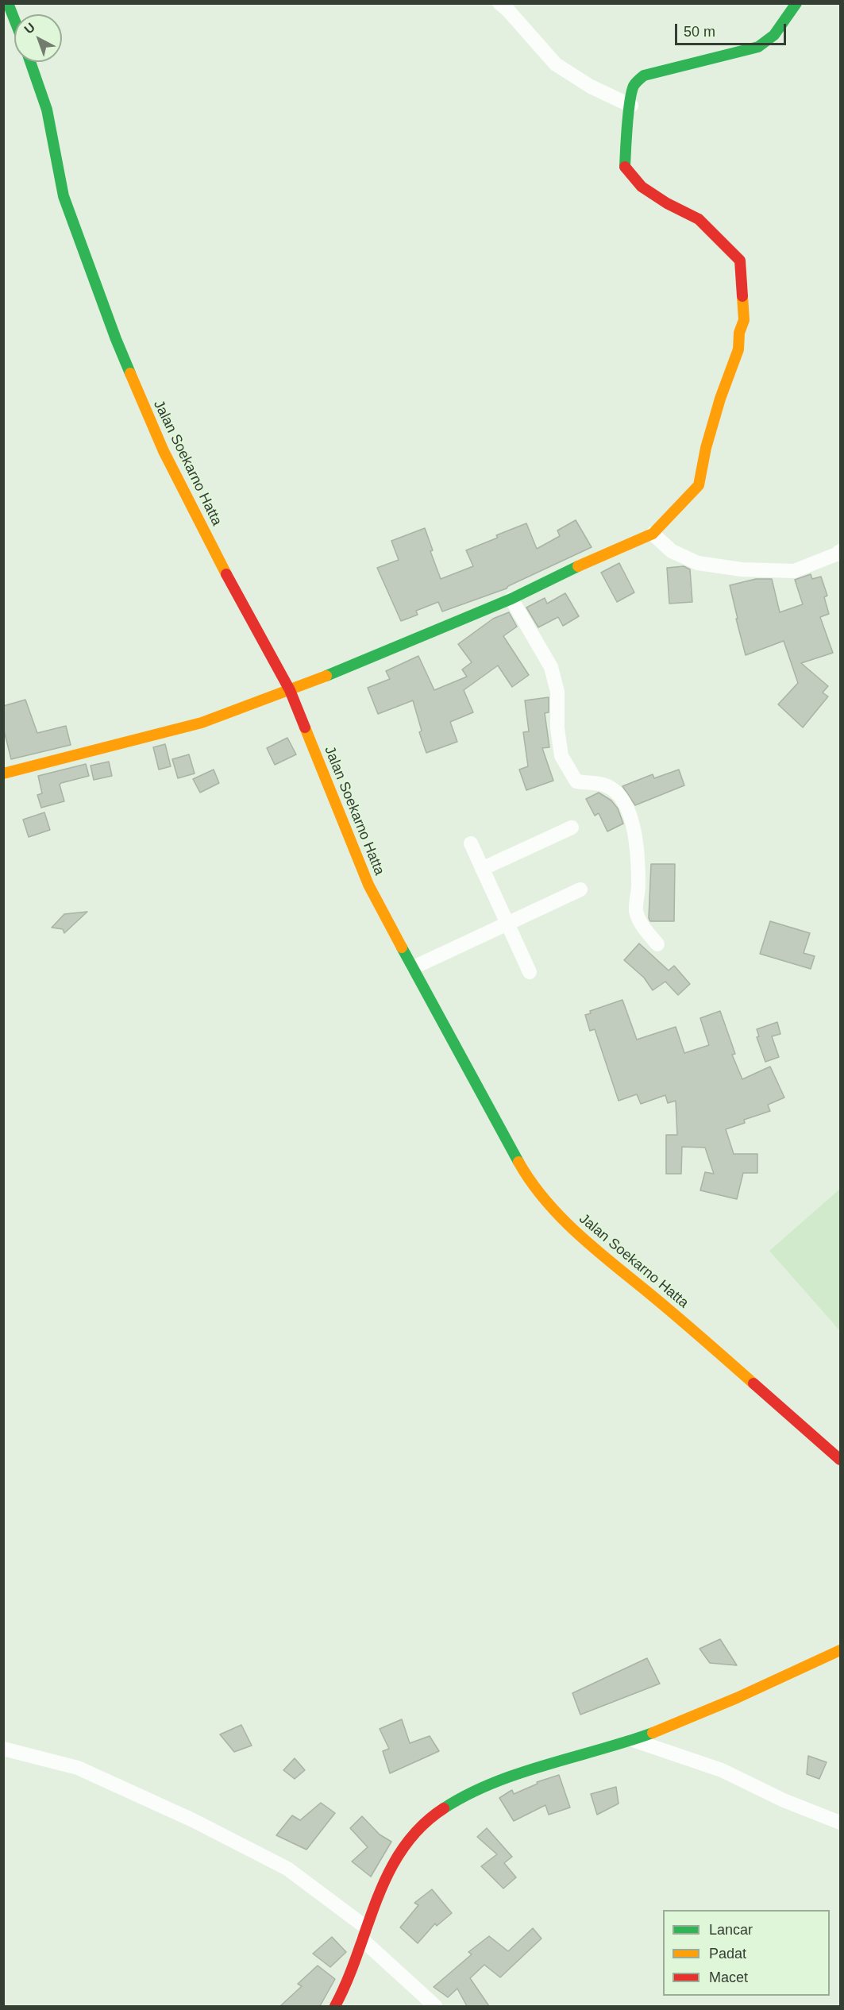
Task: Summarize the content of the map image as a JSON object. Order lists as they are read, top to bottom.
{
  "streets": {
    "street": ["Jalan Soekarno Hatta"]
  },
  "legend": ["Lancar", "Padat", "Macet"],
  "scale_bar": "50 m",
  "north": "top left"
}
